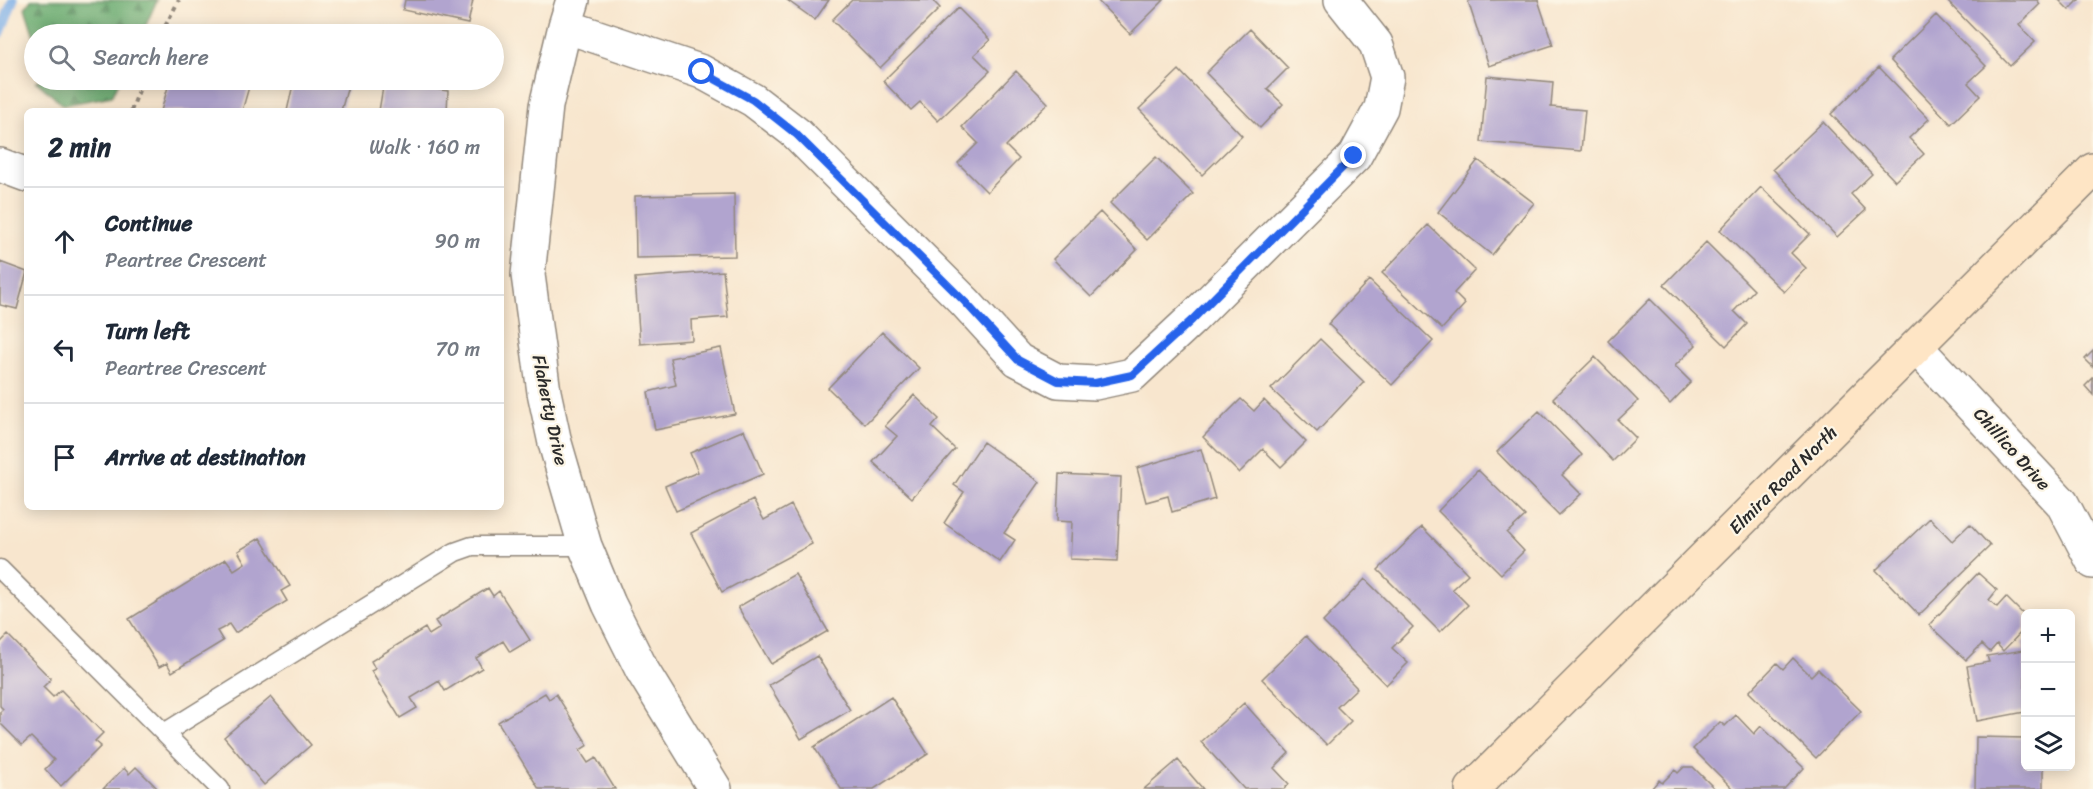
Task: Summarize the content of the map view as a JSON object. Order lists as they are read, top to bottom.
{
  "streets": {
    "main road": ["Elmira Road North"],
    "street": ["Flaherty Drive", "Chillico Drive"]
  },
  "crossings": [
    ["Chillico Drive", "Elmira Road North"]
  ],
  "page": {
    "search": "Search here",
    "heading": ["2 min", "Walk · 160 m"],
    "list": [
      ["Continue", "Peartree Crescent", "90 m"],
      ["Turn left", "Peartree Crescent", "70 m"],
      "Arrive at destination"
    ],
    "map_buttons": ["+", "−"]
  }
}
